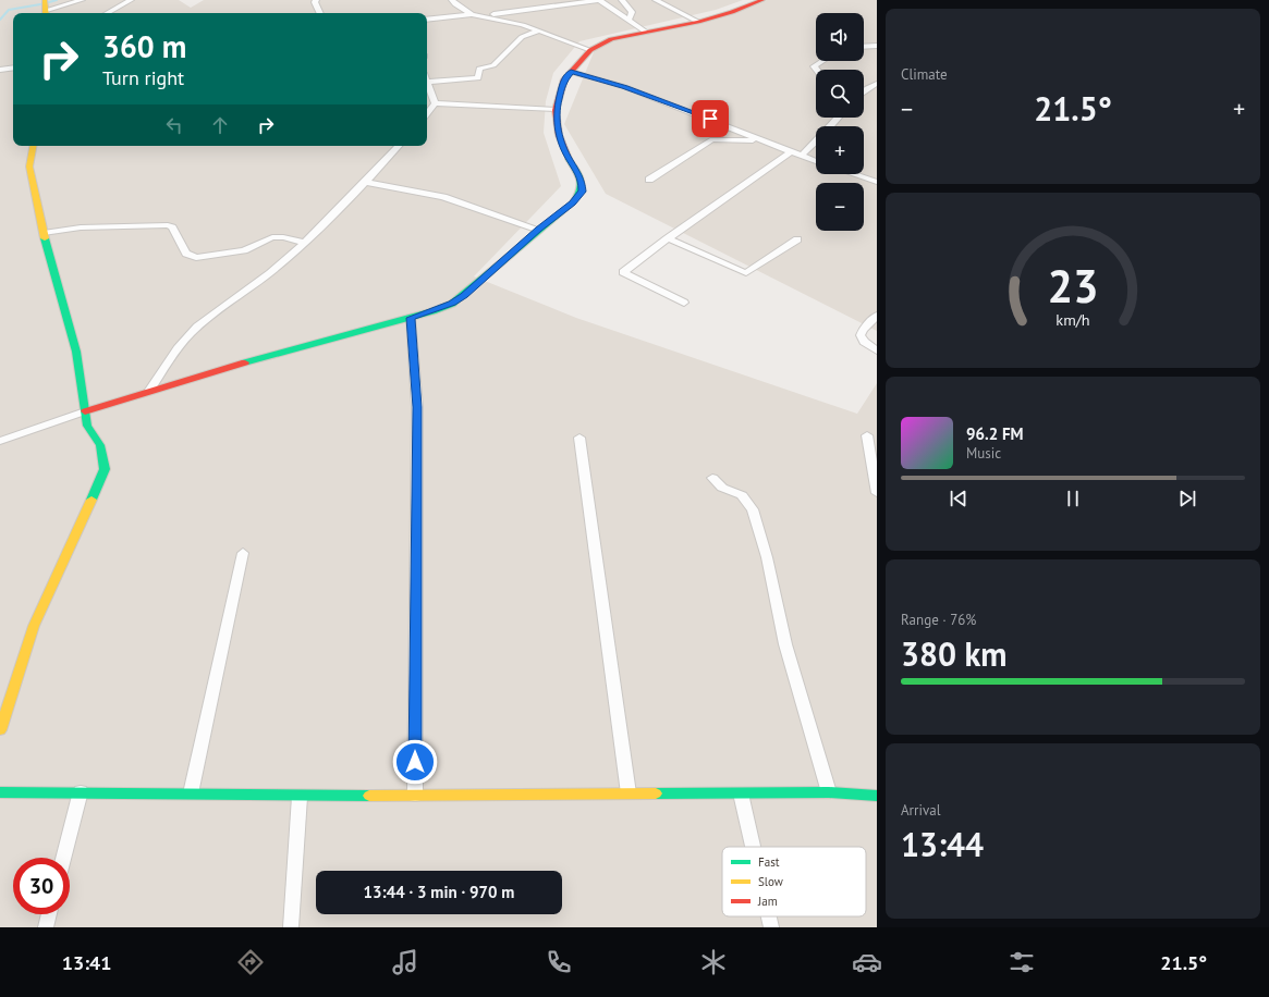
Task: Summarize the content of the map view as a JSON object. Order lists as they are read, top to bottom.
{
  "legend": ["Fast", "Slow", "Jam"],
  "page": {
    "tile": [
      "Climate",
      ["Range · 76%", "380 km"],
      ["Arrival", "13:44"]
    ],
    "map_buttons": ["+", "−"],
    "turn": ["360 m", "Turn right"],
    "heat": ["−", "21.5°", "+"],
    "song": ["96.2 FM", "Music"],
    "limit": "30",
    "trip": "13:44 · 3 min · 970 m",
    "tabs": ["13:41", "21.5°"],
    "gauge": ["23", "km/h"]
  }
}
